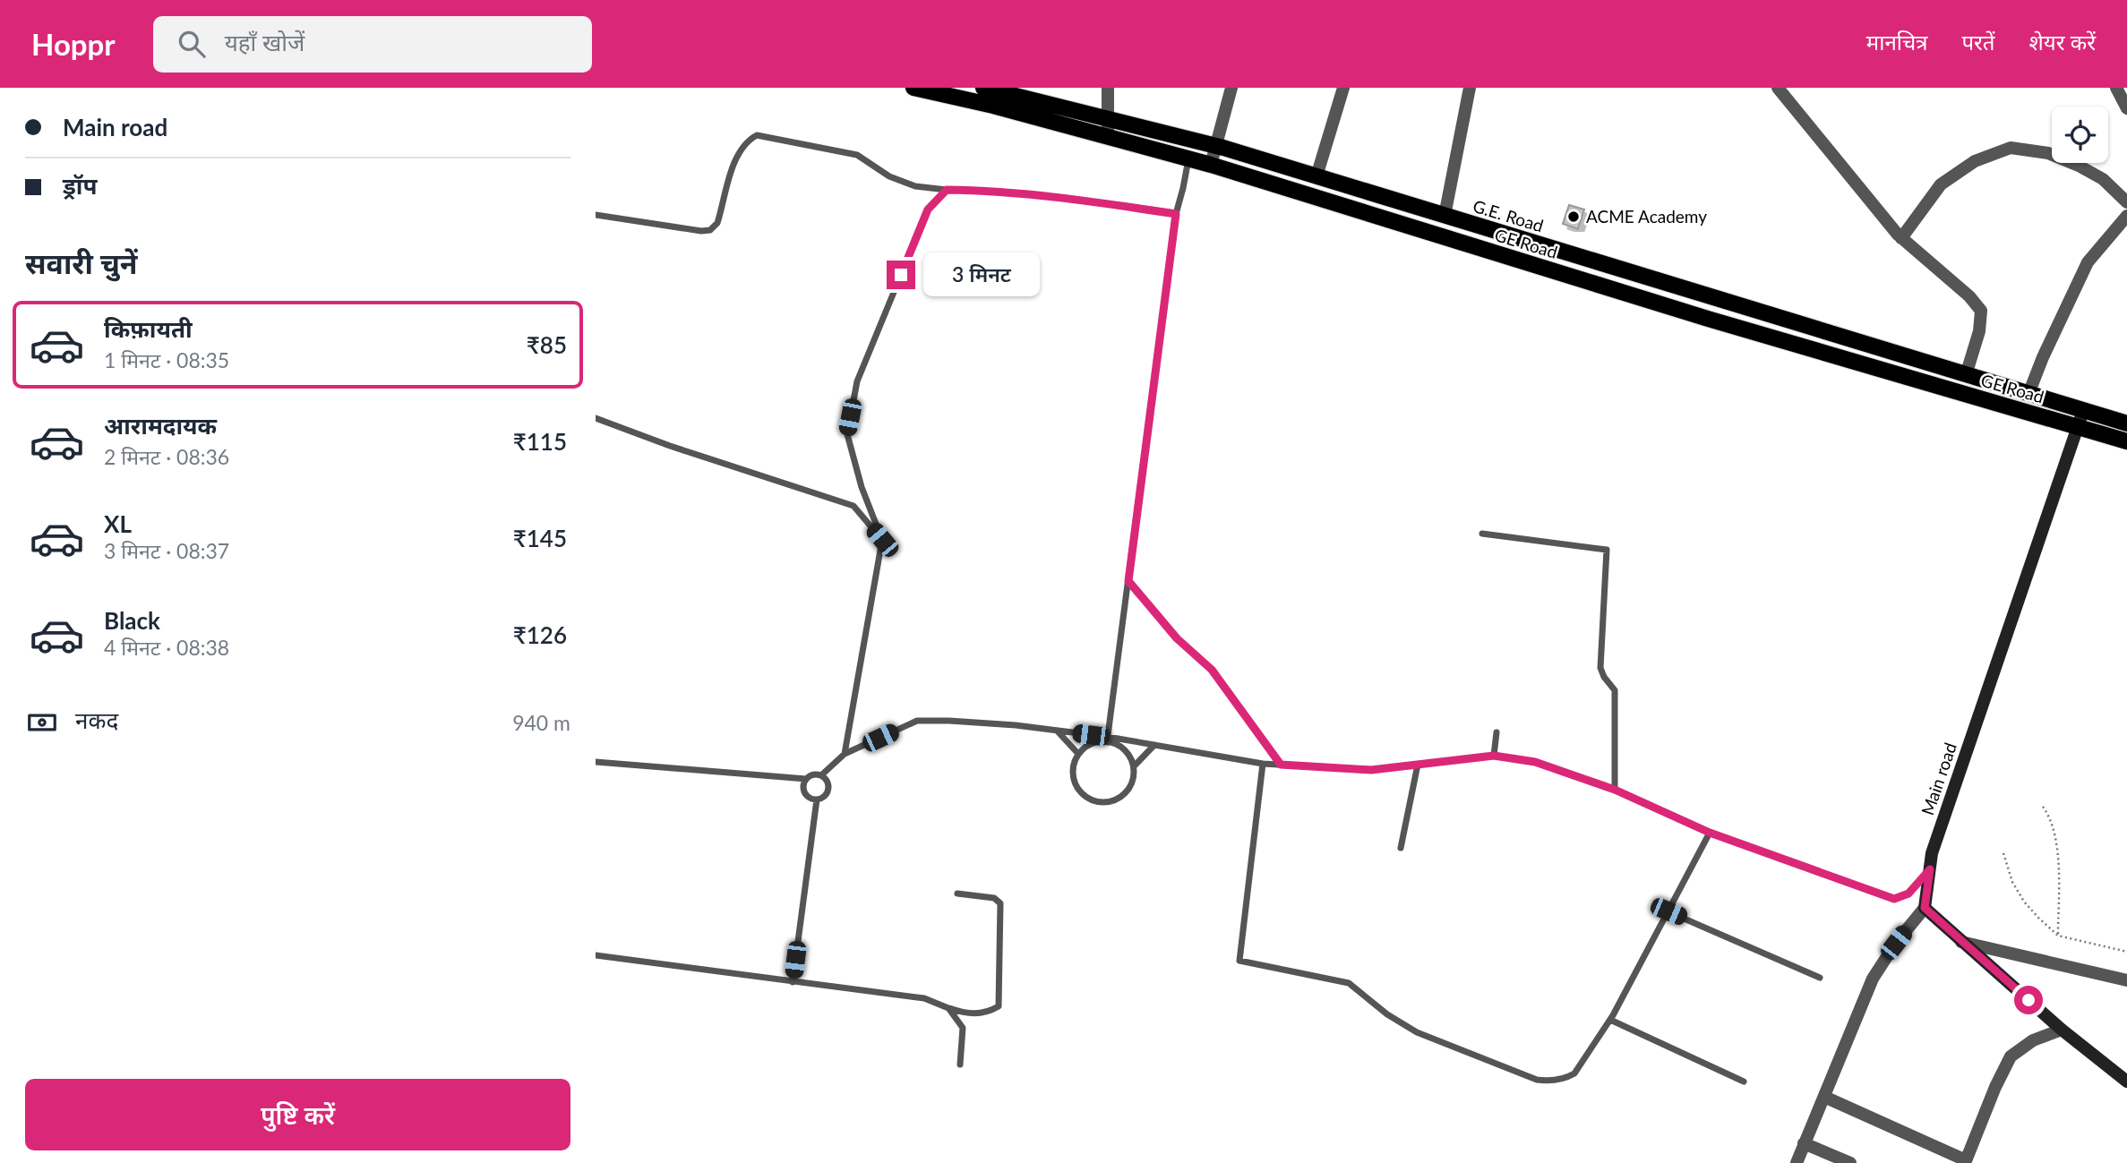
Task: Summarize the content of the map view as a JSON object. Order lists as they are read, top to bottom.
{
  "streets": {
    "main road": ["G.E. Road", "GE Road"],
    "street": ["Main road"]
  },
  "crossings": [
    ["G.E. Road", "Main road"],
    ["GE Road", "Main road"]
  ],
  "places": ["ACME Academy"],
  "page": {
    "header": "Hoppr",
    "search": "यहाँ खोजें",
    "nav": ["मानचित्र", "परतें", "शेयर करें"],
    "banner": ["Main road", "ड्रॉप"],
    "heading": "सवारी चुनें",
    "bubble": "3 मिनट",
    "list": [
      {
        "name": "किफ़ायती",
        "note": "1 मिनट · 08:35",
        "value": "₹85"
      },
      {
        "name": "आरामदायक",
        "note": "2 मिनट · 08:36",
        "value": "₹115"
      },
      {
        "name": "XL",
        "note": "3 मिनट · 08:37",
        "value": "₹145"
      },
      {
        "name": "Black",
        "note": "4 मिनट · 08:38",
        "value": "₹126"
      }
    ],
    "pay": ["नकद", "940 m"],
    "buttons": "पुष्टि करें"
  }
}
